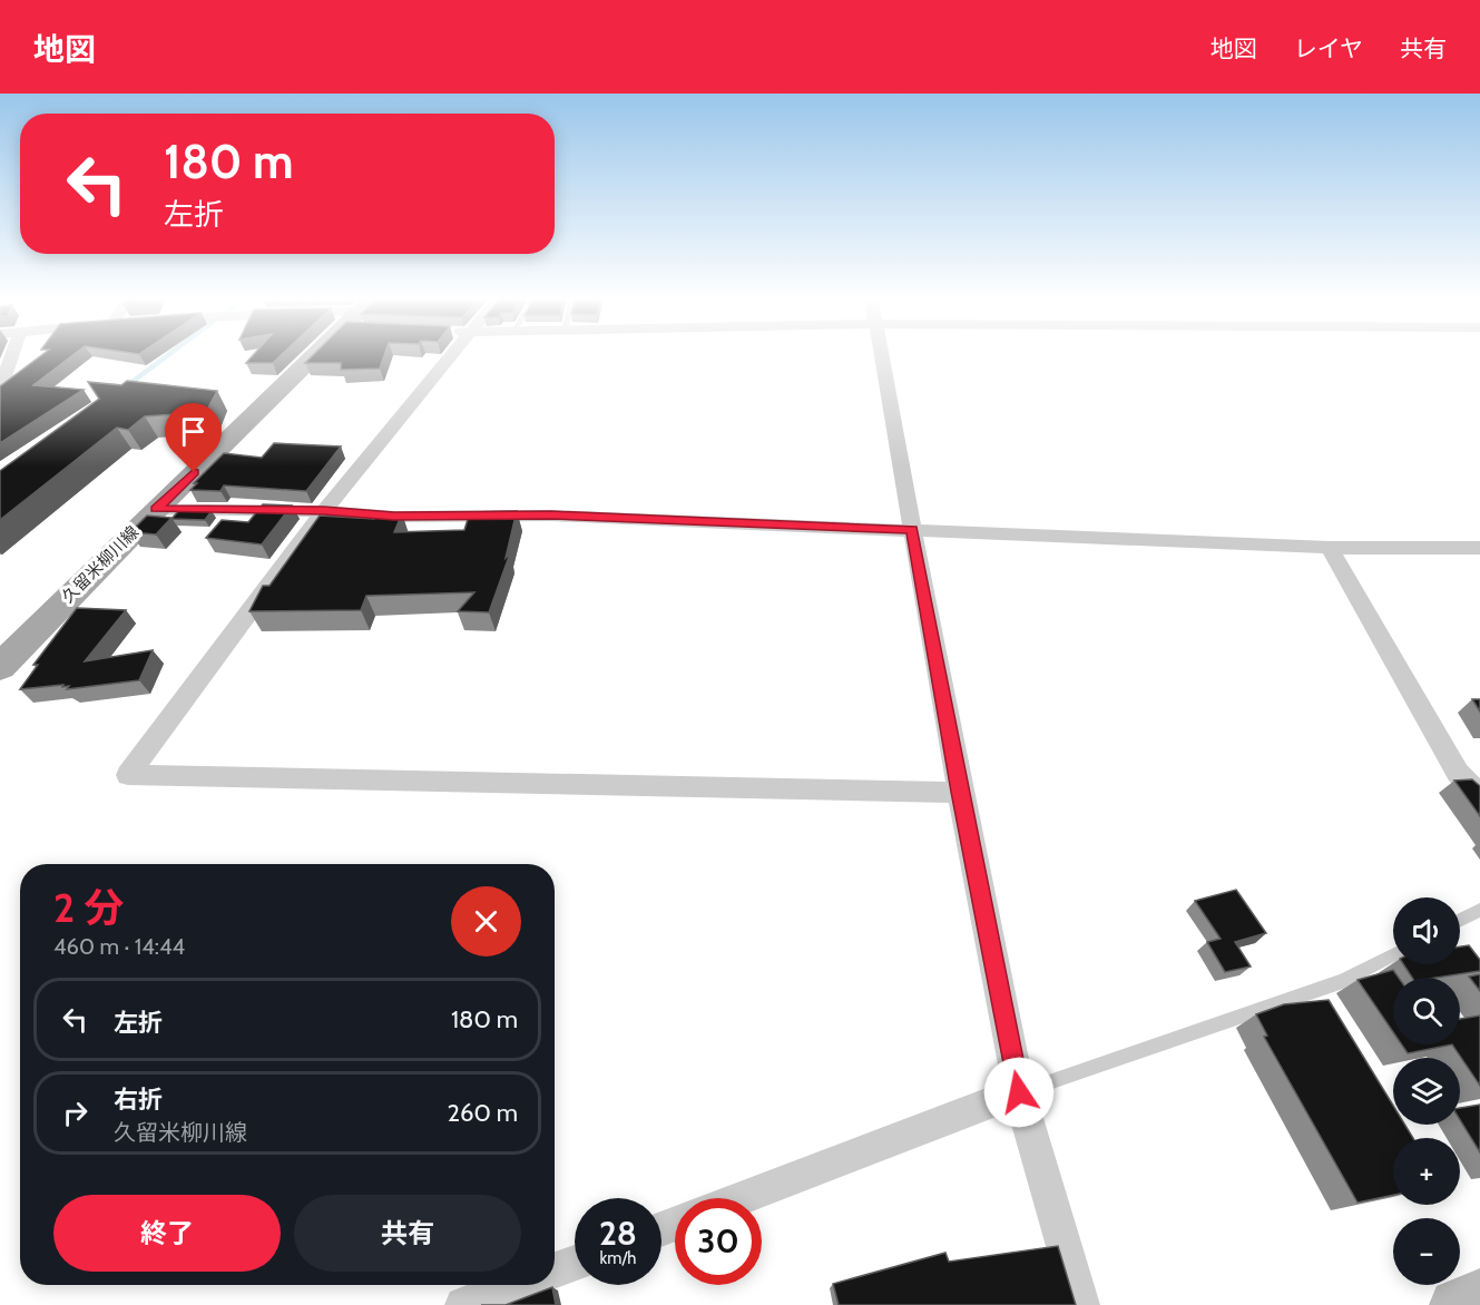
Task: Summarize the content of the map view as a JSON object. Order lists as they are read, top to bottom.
{
  "streets": {
    "main road": ["久留米柳川線"]
  },
  "page": {
    "header": "地図",
    "nav": ["地図", "レイヤ", "共有"],
    "turn": ["180 m", "左折"],
    "heading": ["2 分", "460 m · 14:44"],
    "map_buttons": ["+", "−"],
    "list": [
      {
        "name": "左折",
        "value": "180 m"
      },
      {
        "name": "右折",
        "note": "久留米柳川線",
        "value": "260 m"
      }
    ],
    "buttons": ["終了", "共有"],
    "speed": "28 km/h",
    "limit": "30"
  }
}
